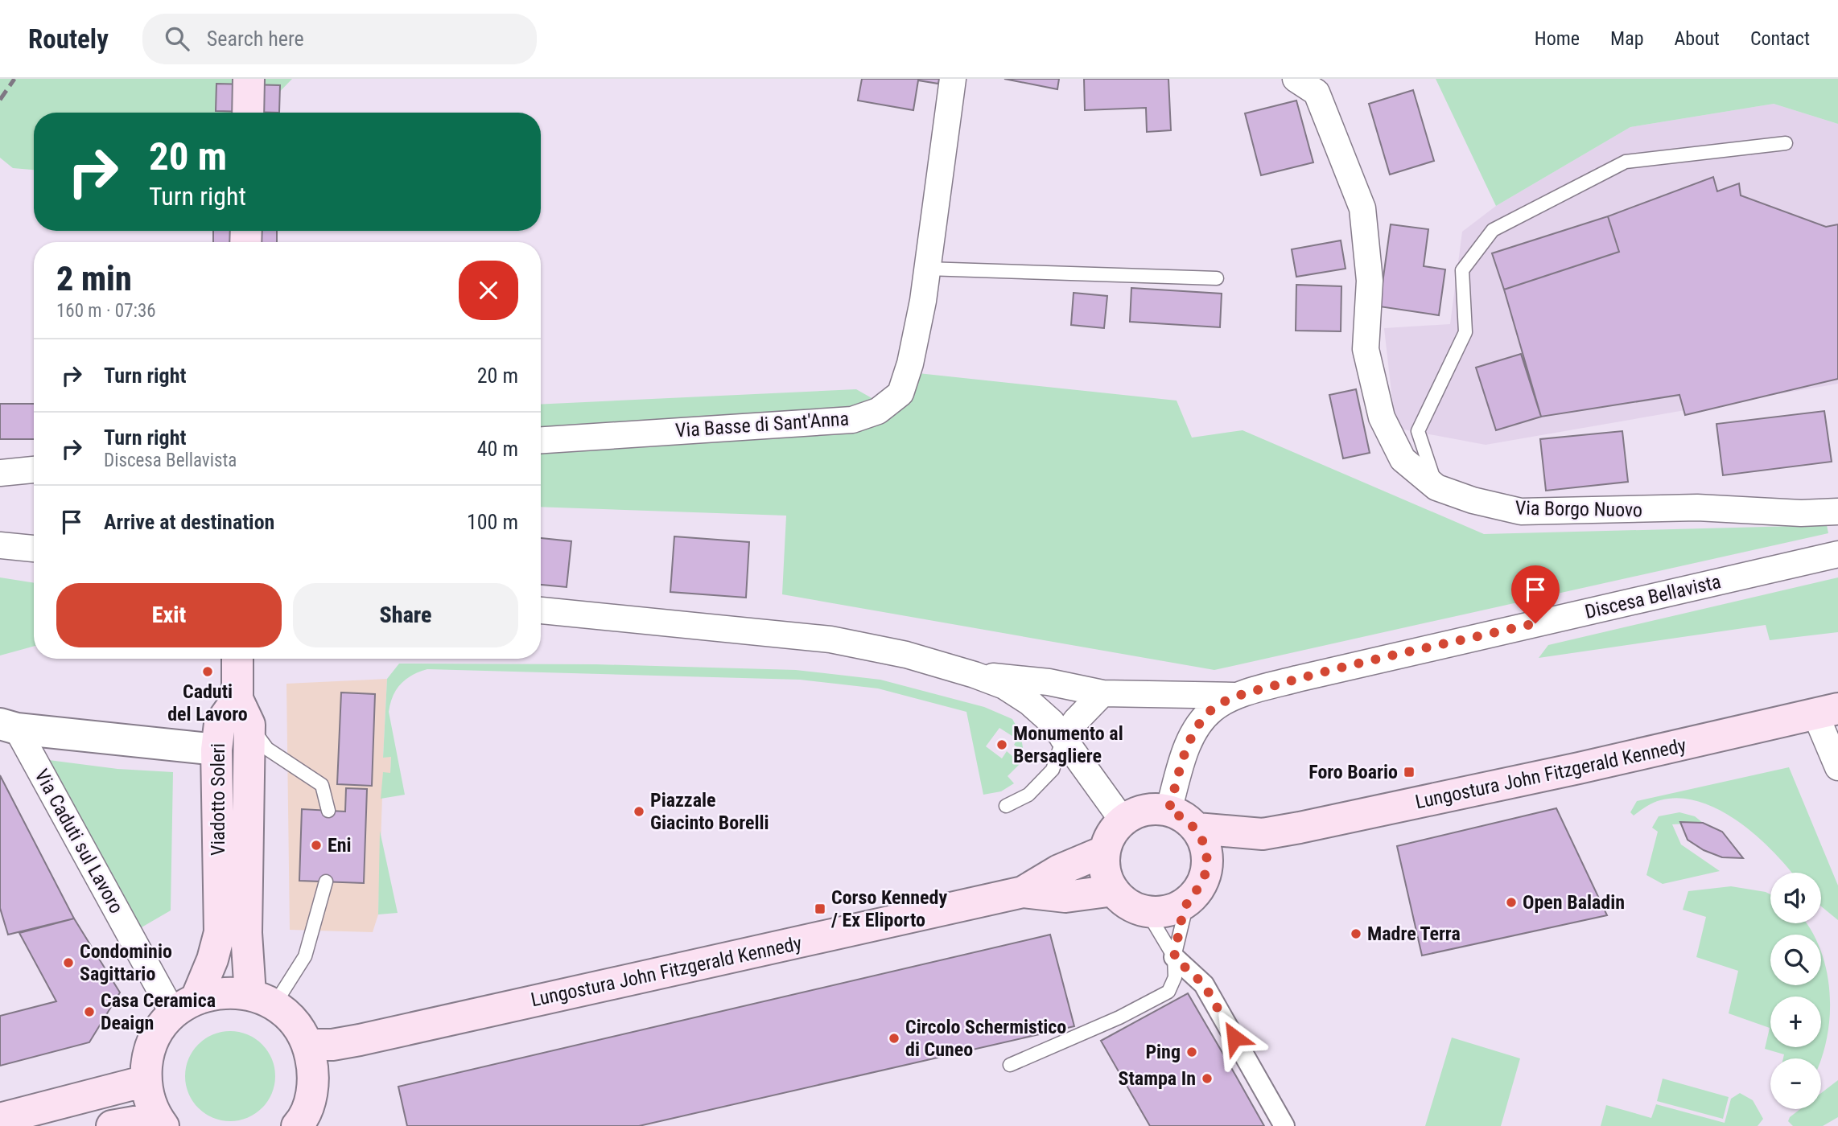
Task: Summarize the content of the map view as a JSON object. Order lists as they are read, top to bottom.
{
  "streets": {
    "main road": ["Lungostura John Fitzgerald Kennedy", "Viadotto Soleri"],
    "street": [
      "Via Basse di Sant'Anna",
      "Via Borgo Nuovo",
      "Discesa Bellavista",
      "Via Caduti sul Lavoro"
    ]
  },
  "crossings": [
    ["Discesa Bellavista", "Lungostura John Fitzgerald Kennedy"],
    ["Viadotto Soleri", "Via Caduti sul Lavoro"]
  ],
  "places": {
    "other": [
      "Caduti del Lavoro",
      "Monumento al Bersagliere",
      "Piazzale Giacinto Borelli",
      "Eni",
      "Open Baladin",
      "Madre Terra",
      "Condominio Sagittario",
      "Casa Ceramica Deaign",
      "Circolo Schermistico di Cuneo",
      "Ping",
      "Stampa In"
    ],
    "transit": ["Foro Boario", "Corso Kennedy / Ex Eliporto"]
  },
  "page": {
    "header": "Routely",
    "search": "Search here",
    "nav": [
      "Home",
      "Map",
      "About",
      "Contact"
    ],
    "turn": ["20 m", "Turn right"],
    "heading": ["2 min", "160 m · 07:36"],
    "list": [
      {
        "name": "Turn right",
        "value": "20 m"
      },
      {
        "name": "Turn right",
        "note": "Discesa Bellavista",
        "value": "40 m"
      },
      {
        "name": "Arrive at destination",
        "value": "100 m"
      }
    ],
    "buttons": ["Exit", "Share"],
    "map_buttons": ["+", "−"]
  }
}
